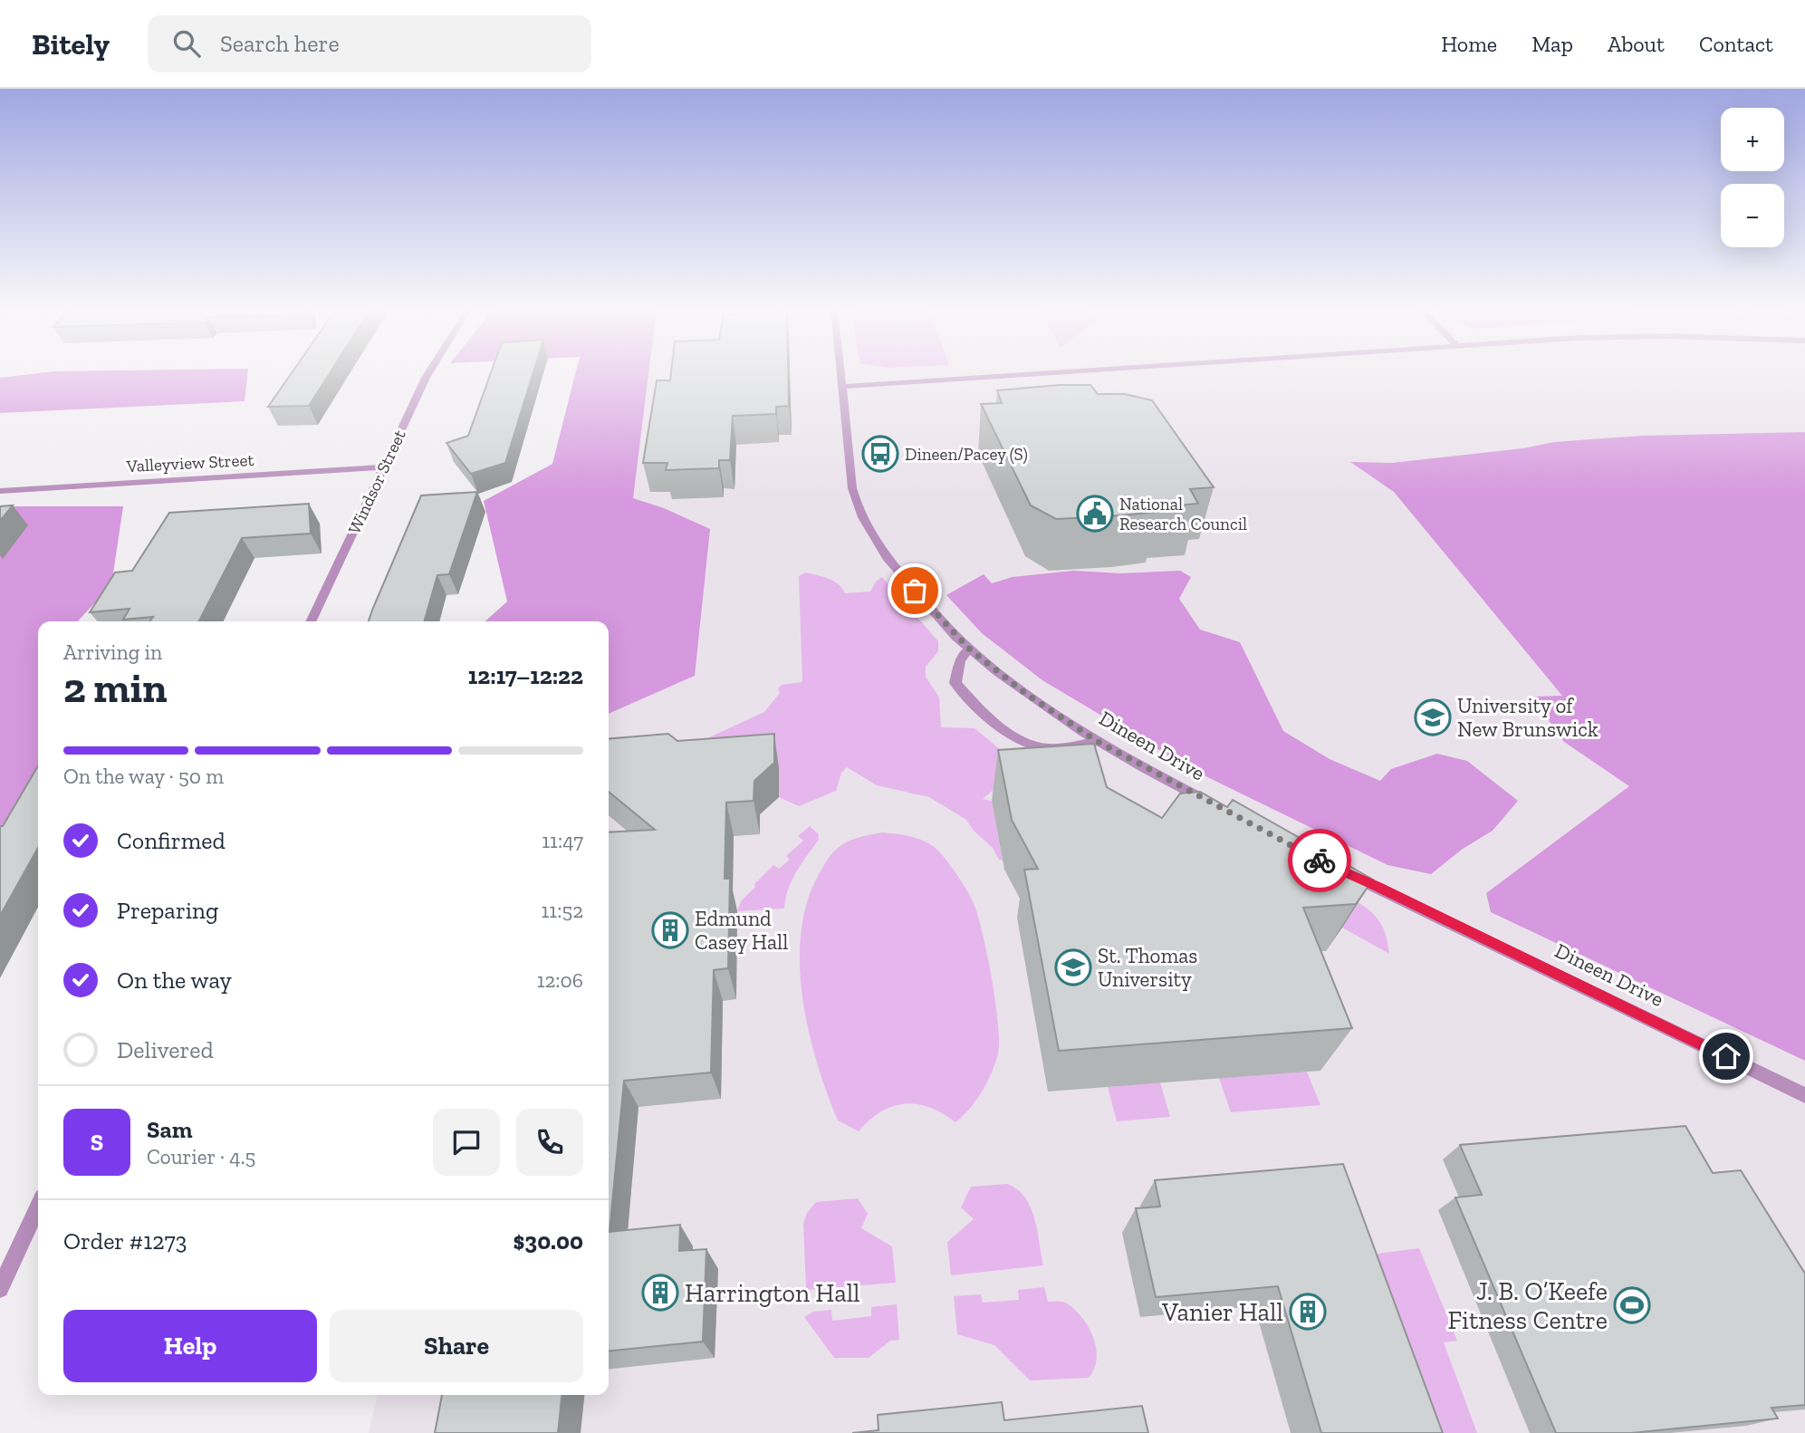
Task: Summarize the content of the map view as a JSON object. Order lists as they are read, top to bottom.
{
  "streets": {
    "street": ["Valleyview Street", "Windsor Street", "Dineen Drive"]
  },
  "crossings": [
    ["Valleyview Street", "Windsor Street"]
  ],
  "places": {
    "bus stop": ["Dineen/Pacey (S)"],
    "public building": ["National Research Council"],
    "school or university": ["University of New Brunswick", "St. Thomas University"],
    "building": ["Edmund Casey Hall", "Harrington Hall", "Vanier Hall"],
    "sports": ["J. B. O’Keefe Fitness Centre"]
  },
  "page": {
    "header": "Bitely",
    "search": "Search here",
    "nav": [
      "Home",
      "Map",
      "About",
      "Contact"
    ],
    "map_buttons": ["+", "−"],
    "heading": ["2 min", "Arriving in", "12:17–12:22"],
    "panel": [
      "Sam",
      "Courier · 4.5",
      "Order #1273",
      "$30.00"
    ],
    "bar": "On the way · 50 m",
    "list": [
      ["Confirmed", "11:47"],
      ["Preparing", "11:52"],
      ["On the way", "12:06"],
      "Delivered"
    ],
    "round": "S",
    "buttons": ["Help", "Share"]
  }
}
